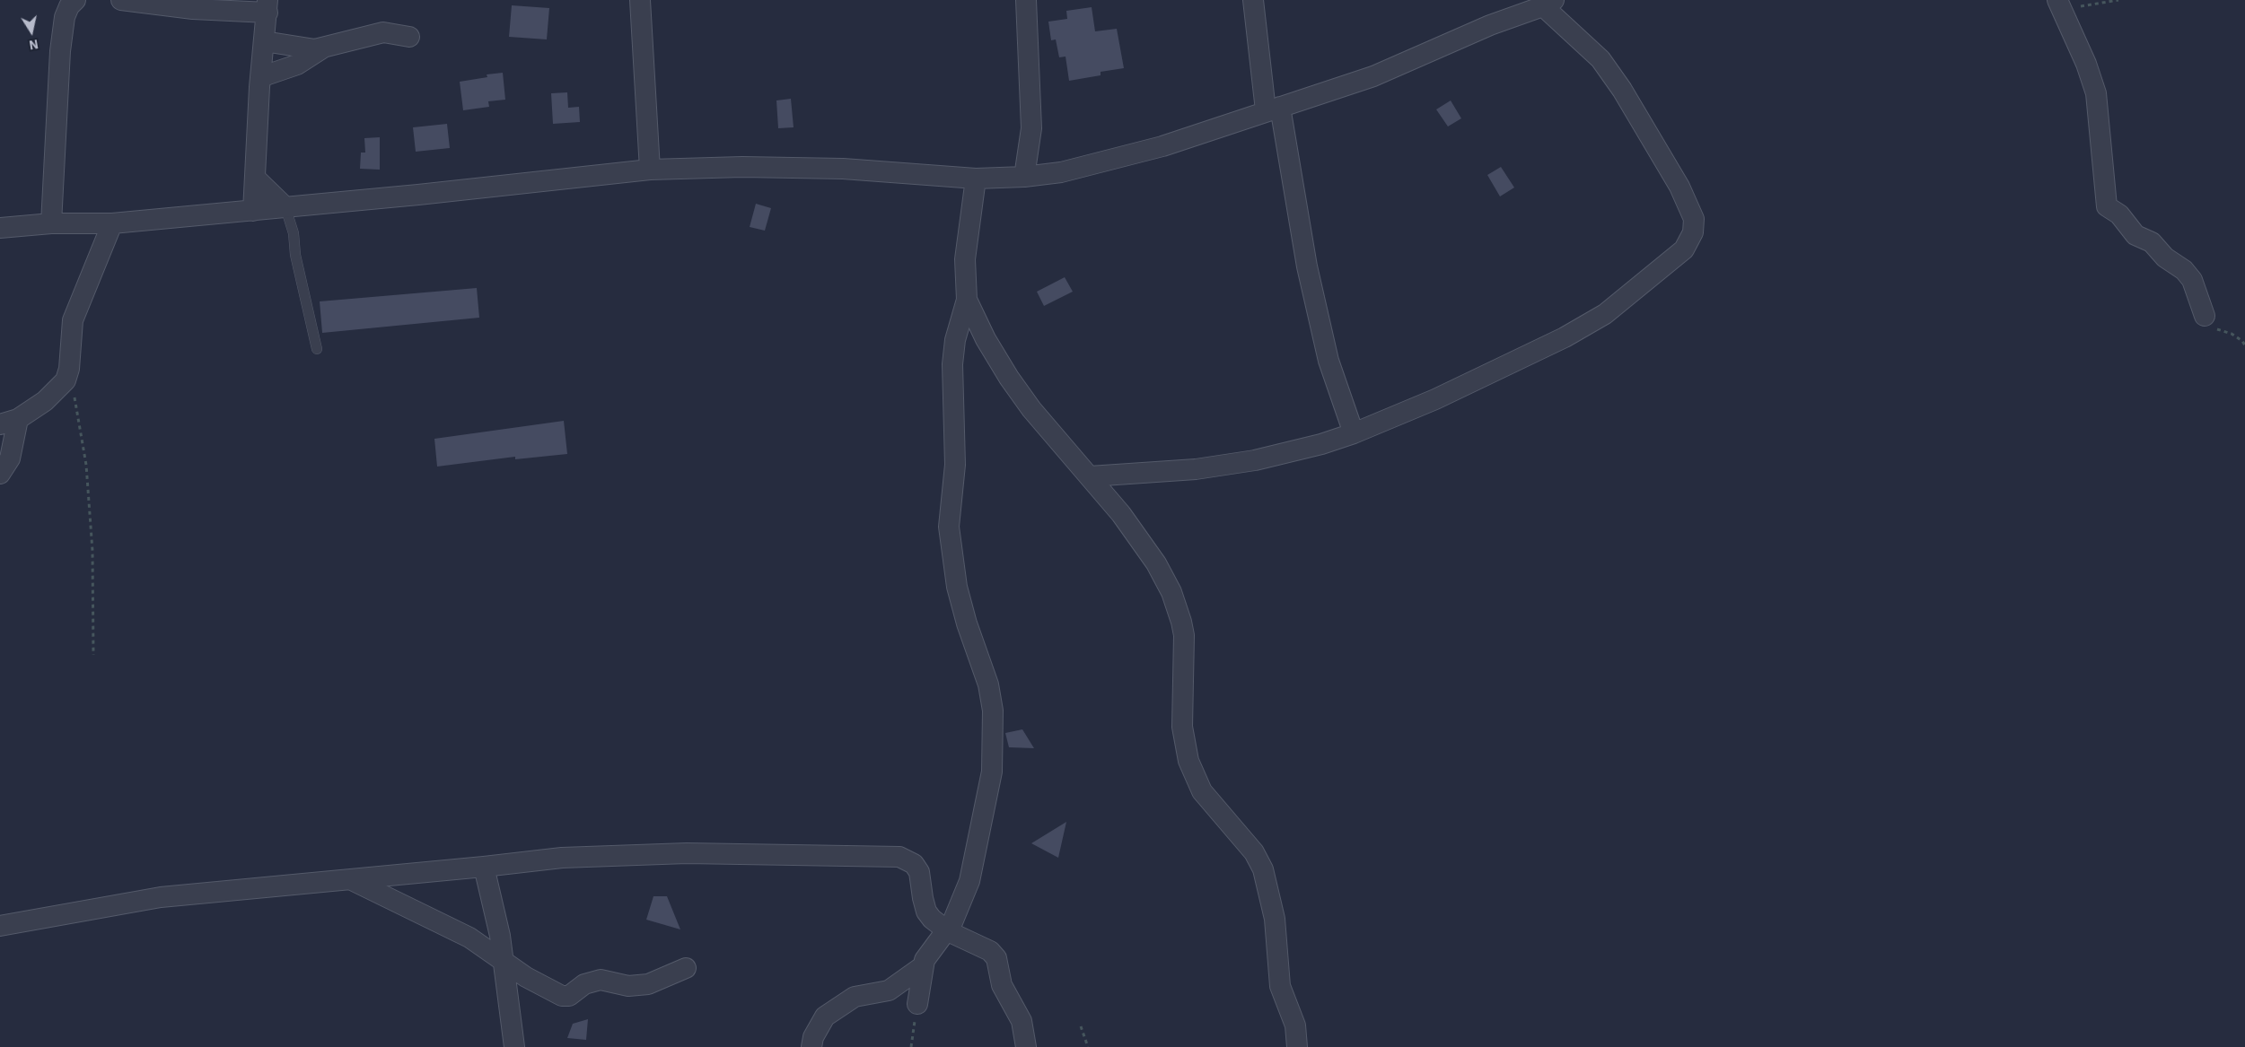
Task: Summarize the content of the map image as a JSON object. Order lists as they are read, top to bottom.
{
  "north": "bottom"
}
